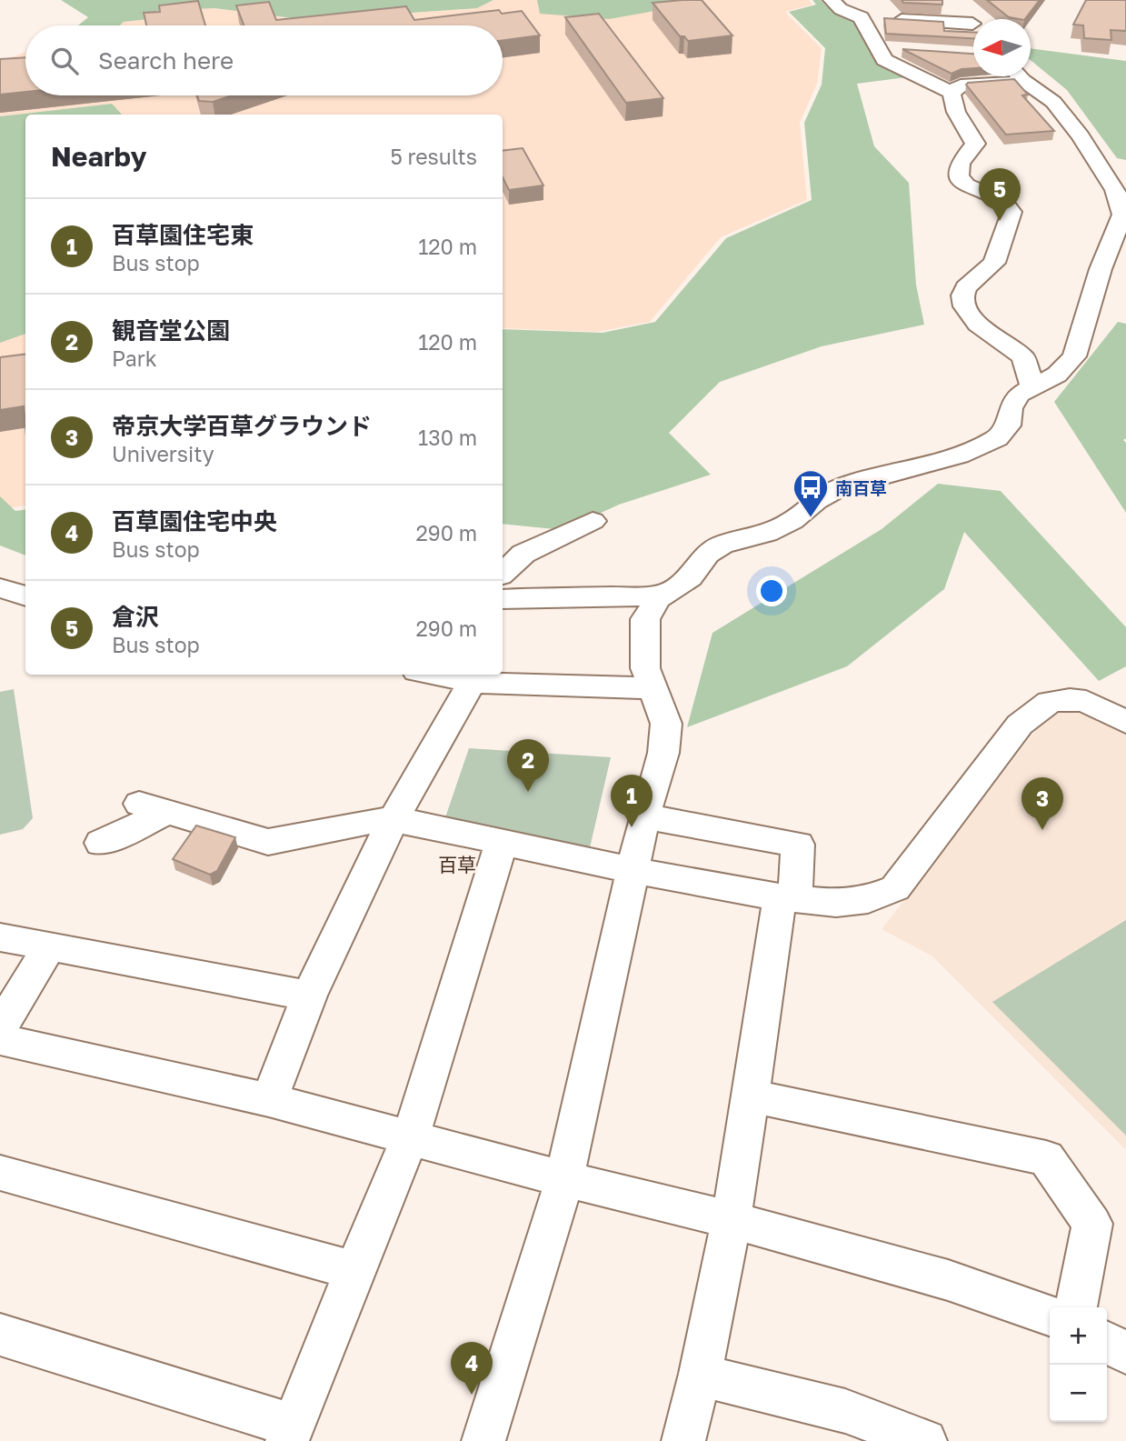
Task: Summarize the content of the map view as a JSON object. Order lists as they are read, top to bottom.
{
  "districts": ["百草"],
  "places": {
    "bus stop": ["南百草"]
  },
  "north": "left",
  "page": {
    "search": "Search here",
    "heading": ["Nearby", "5 results"],
    "pins": [
      "5",
      "2",
      "1",
      "3",
      "4"
    ],
    "list": [
      {
        "mark": "1",
        "name": "百草園住宅東",
        "note": "Bus stop",
        "value": "120 m"
      },
      {
        "mark": "2",
        "name": "観音堂公園",
        "note": "Park",
        "value": "120 m"
      },
      {
        "mark": "3",
        "name": "帝京大学百草グラウンド",
        "note": "University",
        "value": "130 m"
      },
      {
        "mark": "4",
        "name": "百草園住宅中央",
        "note": "Bus stop",
        "value": "290 m"
      },
      {
        "mark": "5",
        "name": "倉沢",
        "note": "Bus stop",
        "value": "290 m"
      }
    ],
    "map_buttons": ["+", "−"]
  }
}
